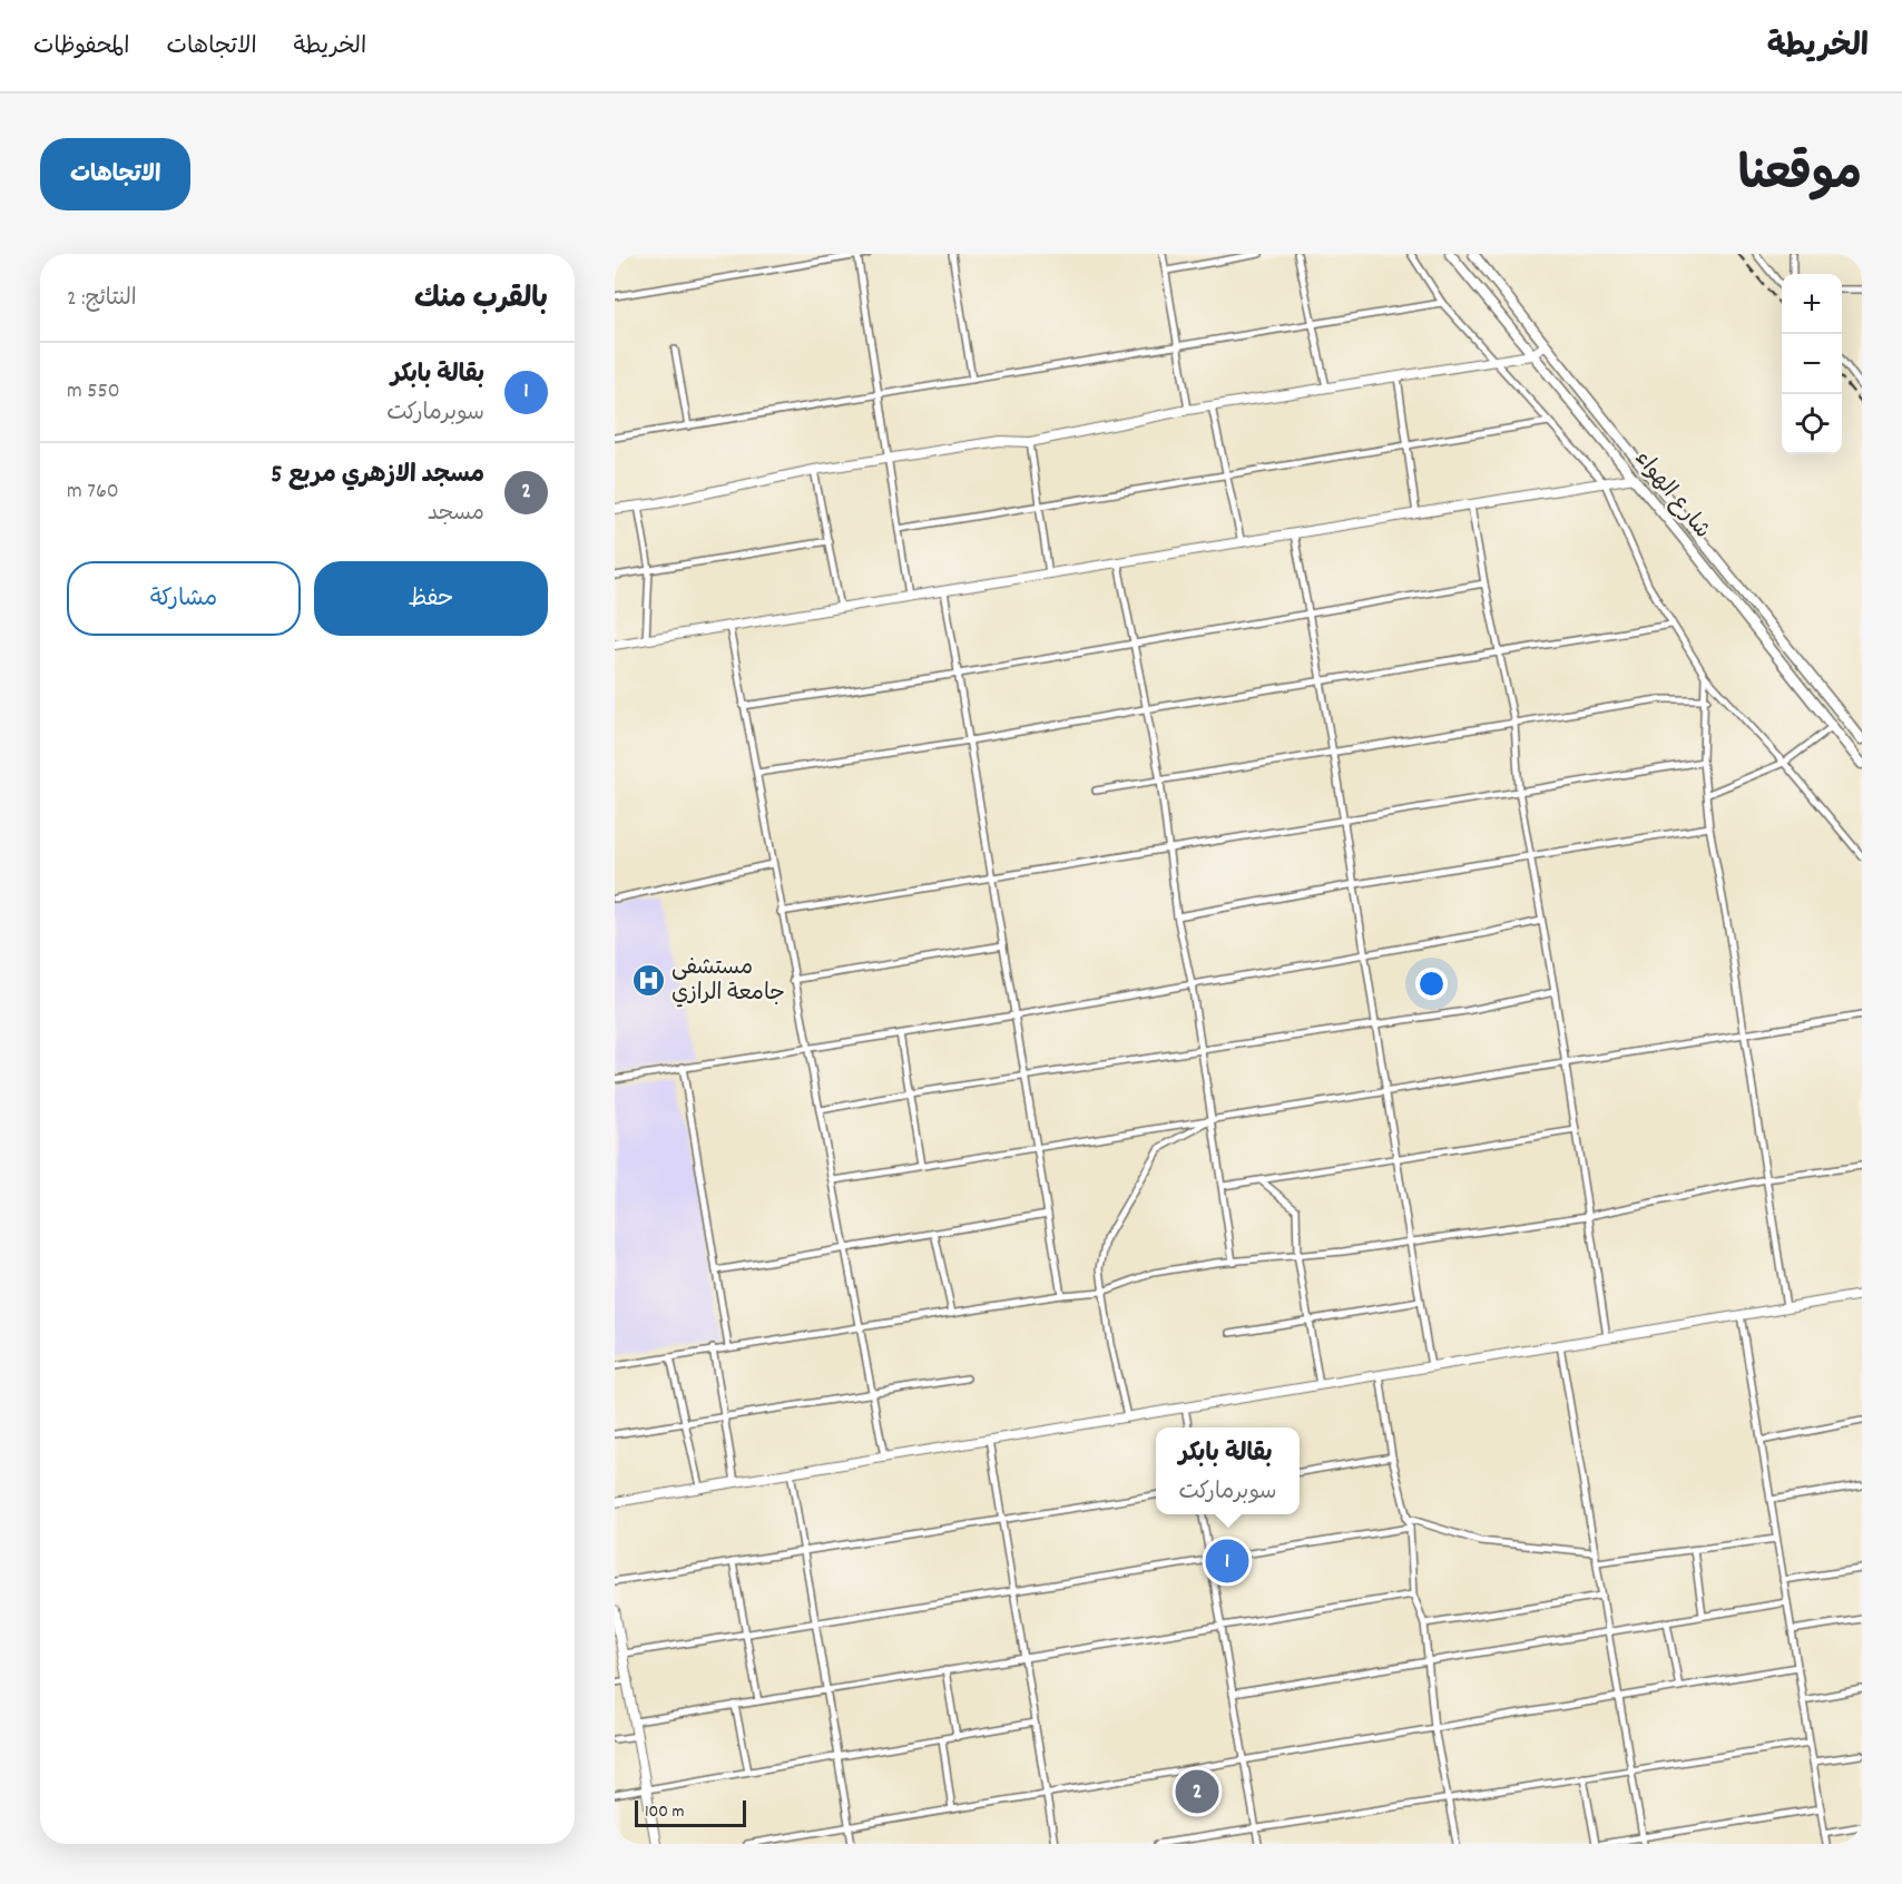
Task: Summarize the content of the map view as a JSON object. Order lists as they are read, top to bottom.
{
  "streets": {
    "main road": ["شارع الهواء"]
  },
  "places": {
    "hospital": ["مستشفى جامعة الرازي"]
  },
  "scale_bar": "100 m",
  "page": {
    "header": "الخريطة",
    "nav": ["الخريطة", "الاتجاهات", "المحفوظات"],
    "title": "موقعنا",
    "buttons": [
      "الاتجاهات",
      ["حفظ", "مشاركة"]
    ],
    "heading": ["بالقرب منك", "النتائج: 2"],
    "map_buttons": ["+", "−"],
    "list": [
      {
        "mark": "1",
        "name": "بقالة بابكر",
        "note": "سوبرماركت",
        "value": "550 m"
      },
      {
        "mark": "2",
        "name": "مسجد الازهري مربع 5",
        "note": "مسجد",
        "value": "760 m"
      }
    ],
    "popup": ["بقالة بابكر", "سوبرماركت"],
    "pins": ["1", "2"],
    "scale": "100 m"
  }
}
